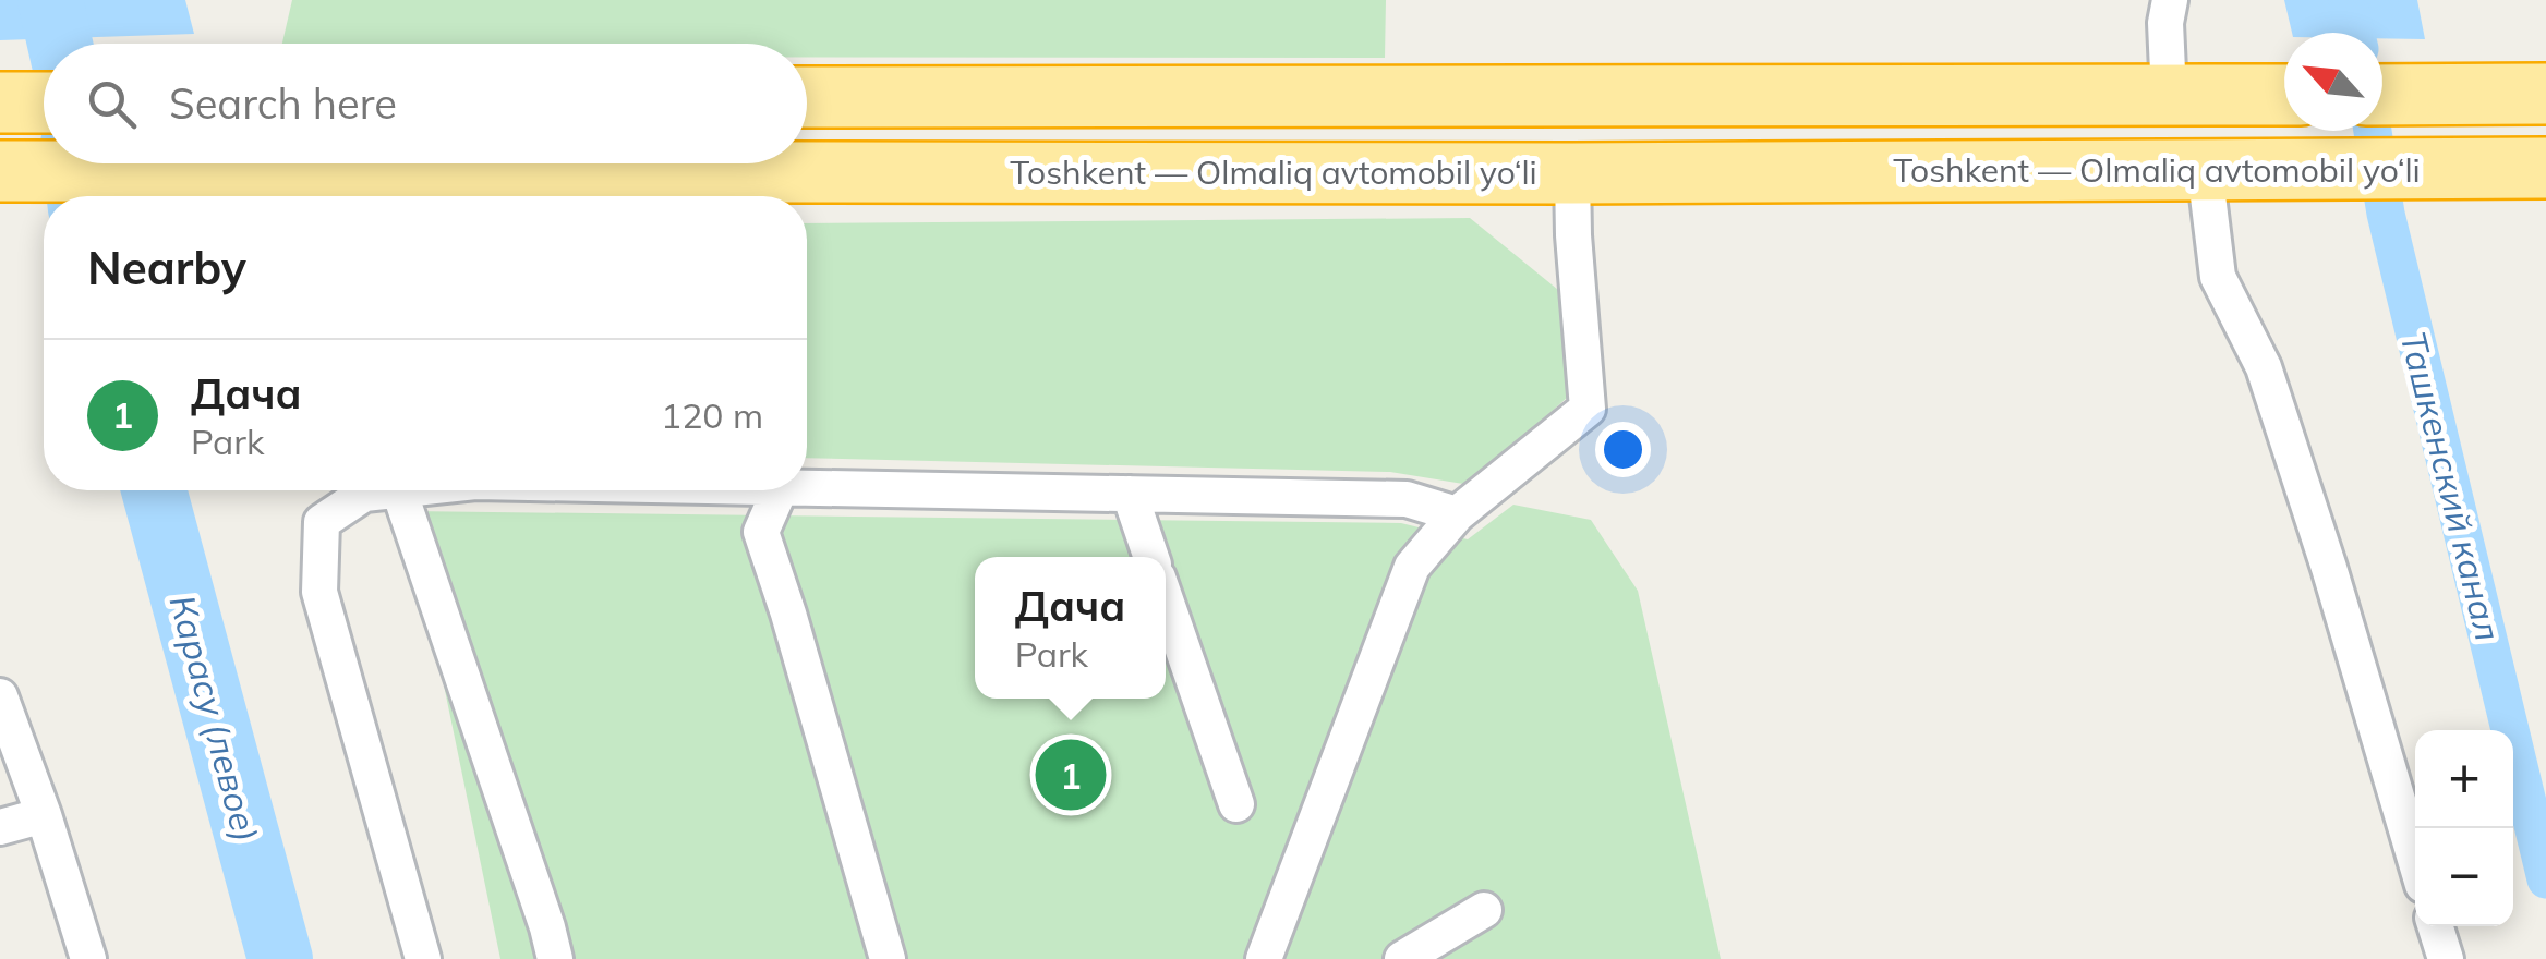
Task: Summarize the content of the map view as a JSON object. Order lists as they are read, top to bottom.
{
  "streets": {
    "highway": ["Toshkent — Olmaliq avtomobil yo‘li"]
  },
  "water": ["Ташкенский канал", "Карасу (левое)"],
  "north": "top left",
  "page": {
    "search": "Search here",
    "heading": "Nearby",
    "list": [
      {
        "mark": "1",
        "name": "Дача",
        "note": "Park",
        "value": "120 m"
      }
    ],
    "popup": ["Дача", "Park"],
    "map_buttons": ["+", "−"],
    "pins": "1"
  }
}
